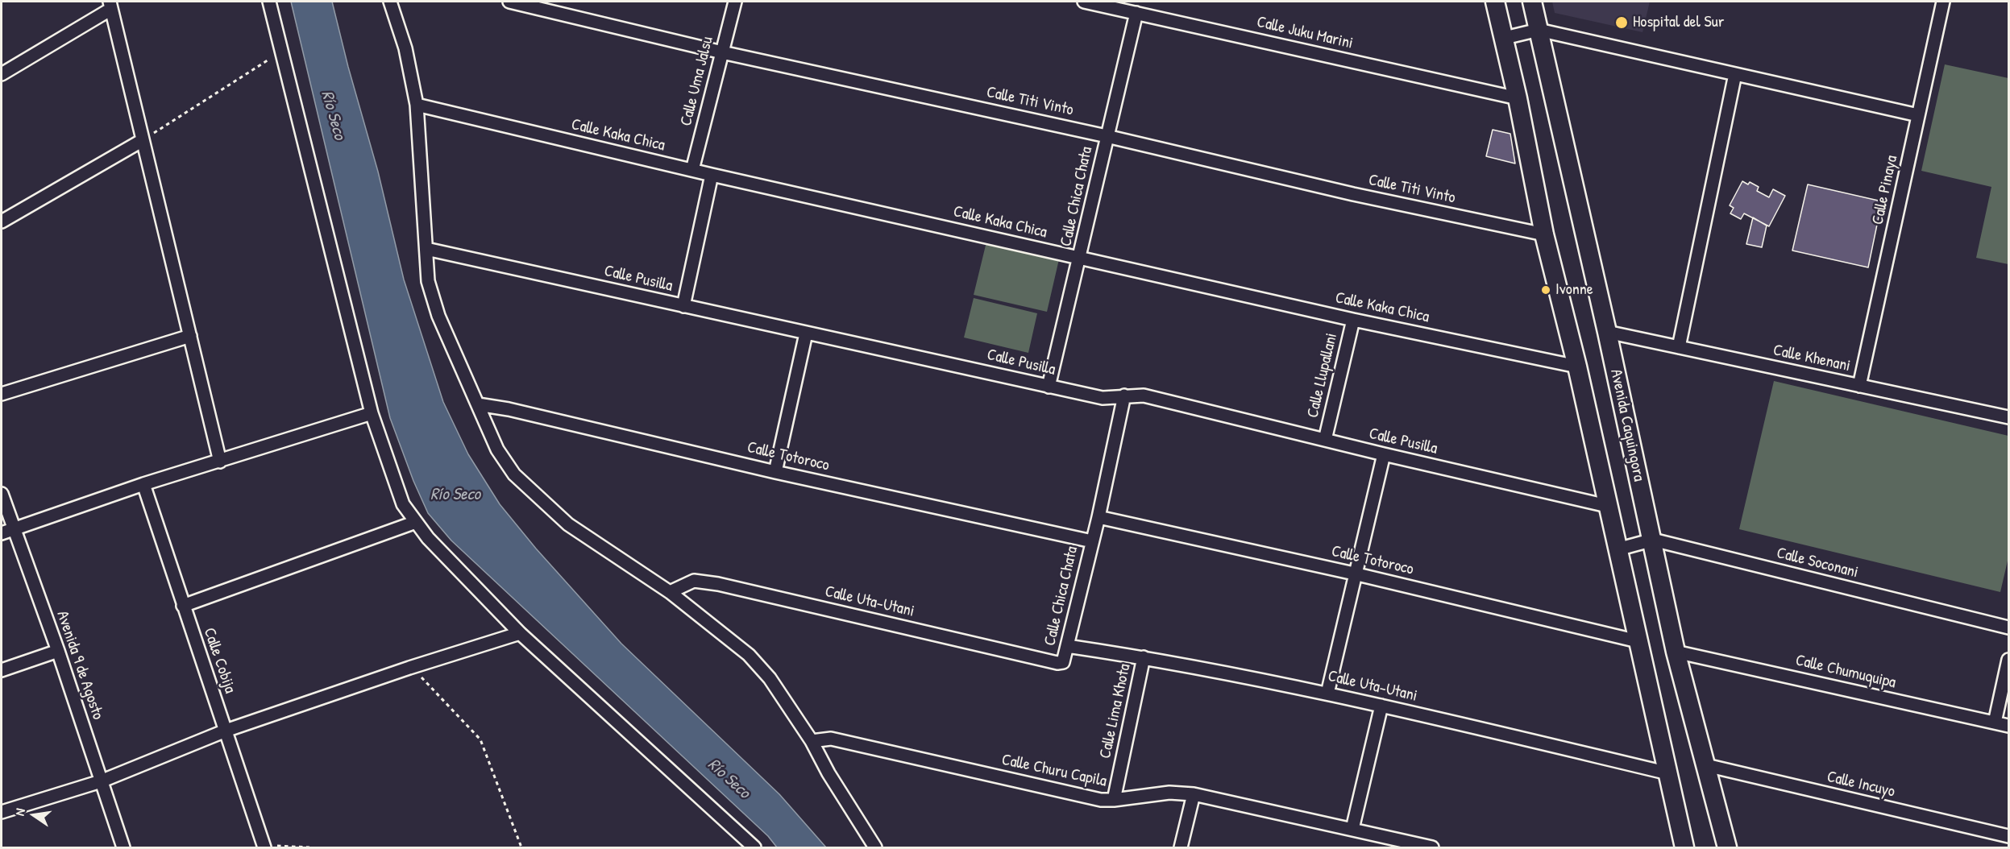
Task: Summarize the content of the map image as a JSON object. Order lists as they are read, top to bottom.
{
  "streets": {
    "street": [
      "Calle Juku Marini",
      "Calle Uma Jalsu",
      "Calle Titi Vinto",
      "Calle Kaka Chica",
      "Calle Pinaya",
      "Calle Chica Chata",
      "Calle Pusilla",
      "Calle Khenani",
      "Calle Llupallani",
      "Avenida Caquingora",
      "Calle Totoroco",
      "Calle Soconani",
      "Calle Uta-Utani",
      "Calle Cobija",
      "Avenida 9 de Agosto",
      "Calle Chumuquipa",
      "Calle Lima Khota",
      "Calle Churu Capila",
      "Calle Incuyo"
    ]
  },
  "crossings": [
    ["Calle Juku Marini", "Calle Chica Chata"],
    ["Calle Uma Jalsu", "Calle Titi Vinto"],
    ["Calle Uma Jalsu", "Calle Kaka Chica"],
    ["Calle Titi Vinto", "Calle Chica Chata"],
    ["Calle Kaka Chica", "Calle Chica Chata"],
    ["Calle Kaka Chica", "Calle Llupallani"],
    ["Calle Pinaya", "Calle Khenani"],
    ["Calle Chica Chata", "Calle Pusilla"],
    ["Calle Chica Chata", "Calle Totoroco"],
    ["Calle Chica Chata", "Calle Uta-Utani"],
    ["Calle Pusilla", "Calle Llupallani"],
    ["Calle Khenani", "Avenida Caquingora"],
    ["Avenida Caquingora", "Calle Soconani"],
    ["Avenida Caquingora", "Calle Chumuquipa"],
    ["Avenida Caquingora", "Calle Incuyo"],
    ["Calle Uta-Utani", "Calle Lima Khota"],
    ["Calle Lima Khota", "Calle Churu Capila"]
  ],
  "water": ["Río Seco"],
  "places": ["Hospital del Sur", "Ivonne"],
  "north": "left"
}
